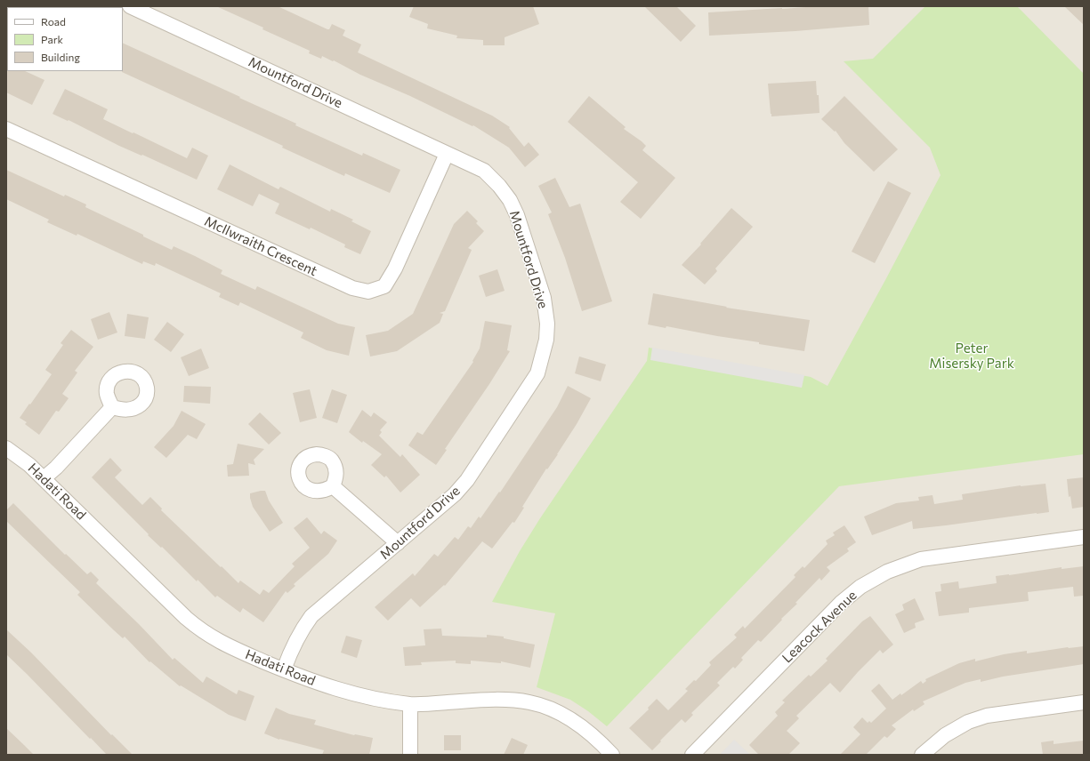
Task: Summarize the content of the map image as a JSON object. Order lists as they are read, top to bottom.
{
  "streets": {
    "street": [
      "Mountford Drive",
      "McIlwraith Crescent",
      "Hadati Road",
      "Leacock Avenue"
    ]
  },
  "crossings": [
    ["Mountford Drive", "McIlwraith Crescent"],
    ["Mountford Drive", "Hadati Road"]
  ],
  "parks": ["Peter Misersky Park"],
  "legend": ["Road", "Park", "Building"]
}
